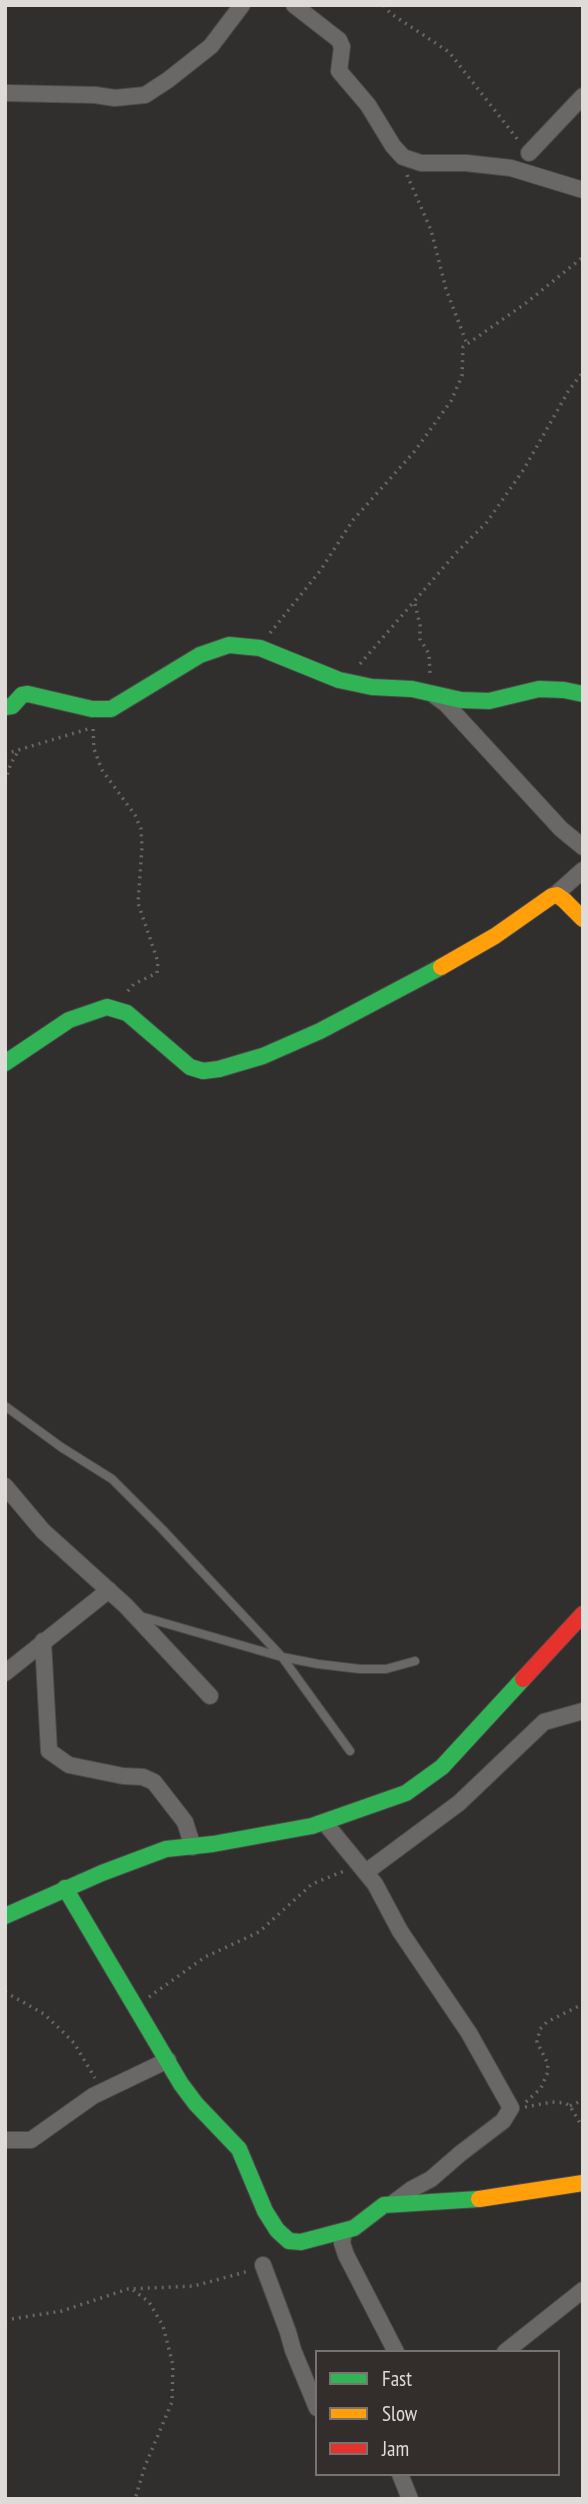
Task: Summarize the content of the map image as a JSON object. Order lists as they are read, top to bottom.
{
  "legend": ["Fast", "Slow", "Jam"]
}
